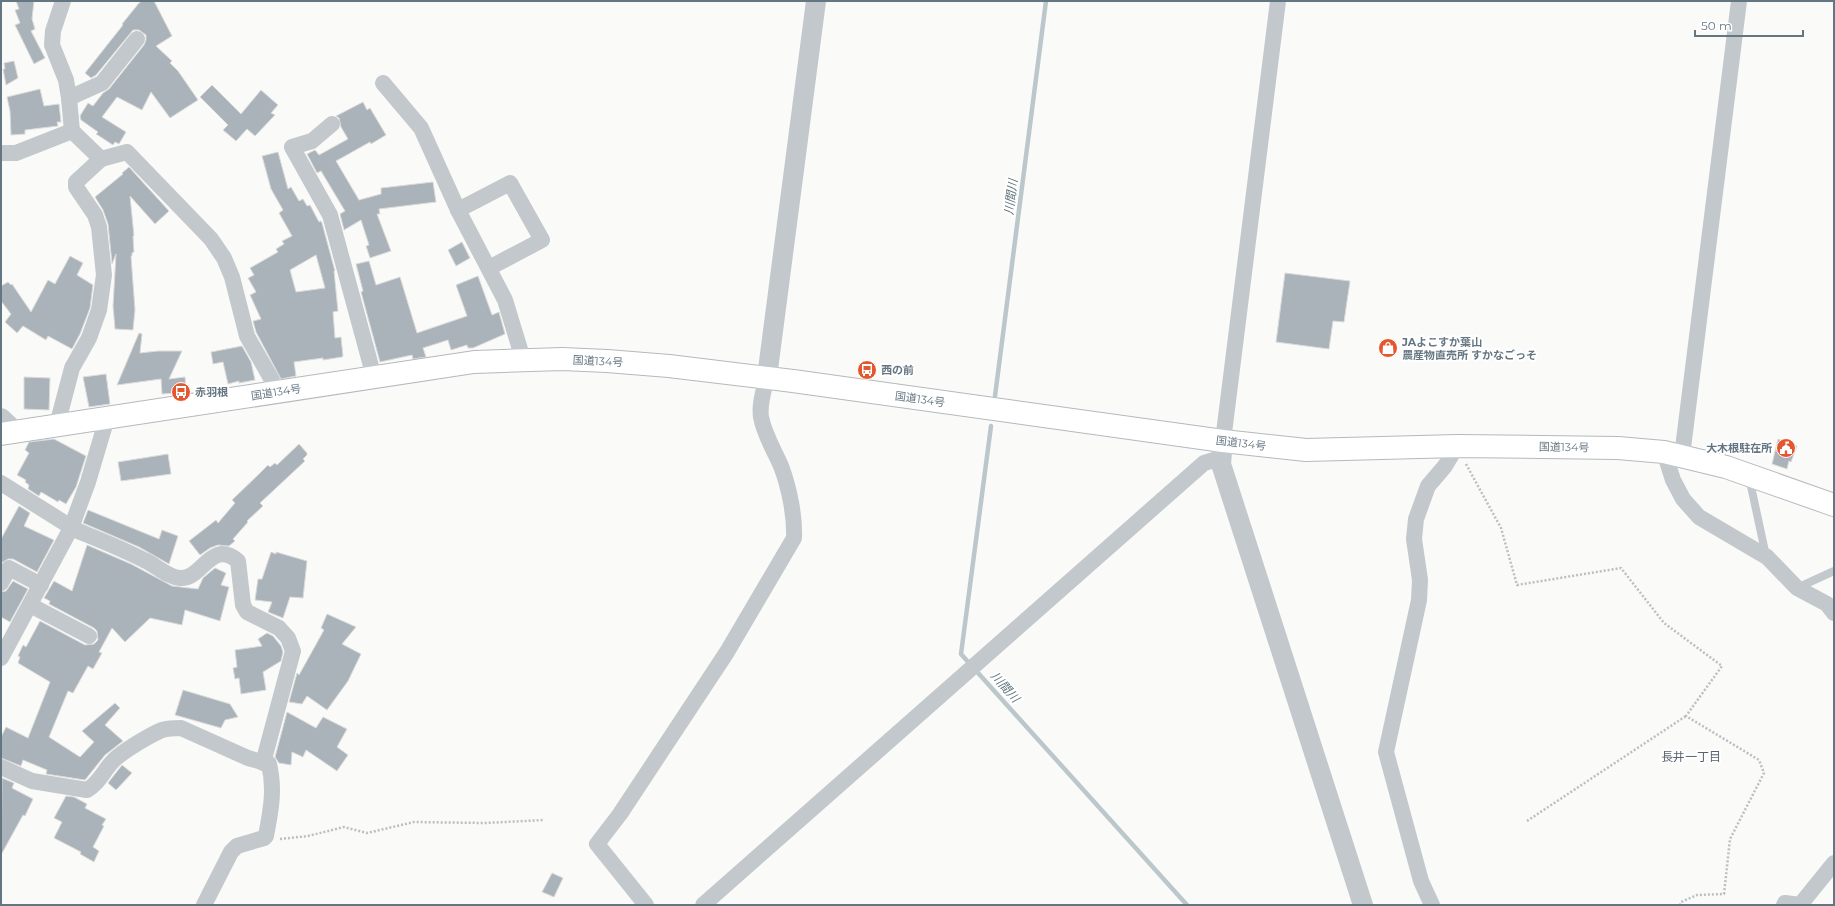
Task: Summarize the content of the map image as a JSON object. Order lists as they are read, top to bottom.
{
  "streets": {
    "highway": ["国道134号"]
  },
  "districts": ["長井一丁目"],
  "water": ["川間川"],
  "places": {
    "shop": ["JAよこすか葉山 農産物直売所 すかなごっそ"],
    "bus stop": ["西の前", "赤羽根"],
    "public building": ["大木根駐在所"]
  },
  "scale_bar": "50 m"
}
